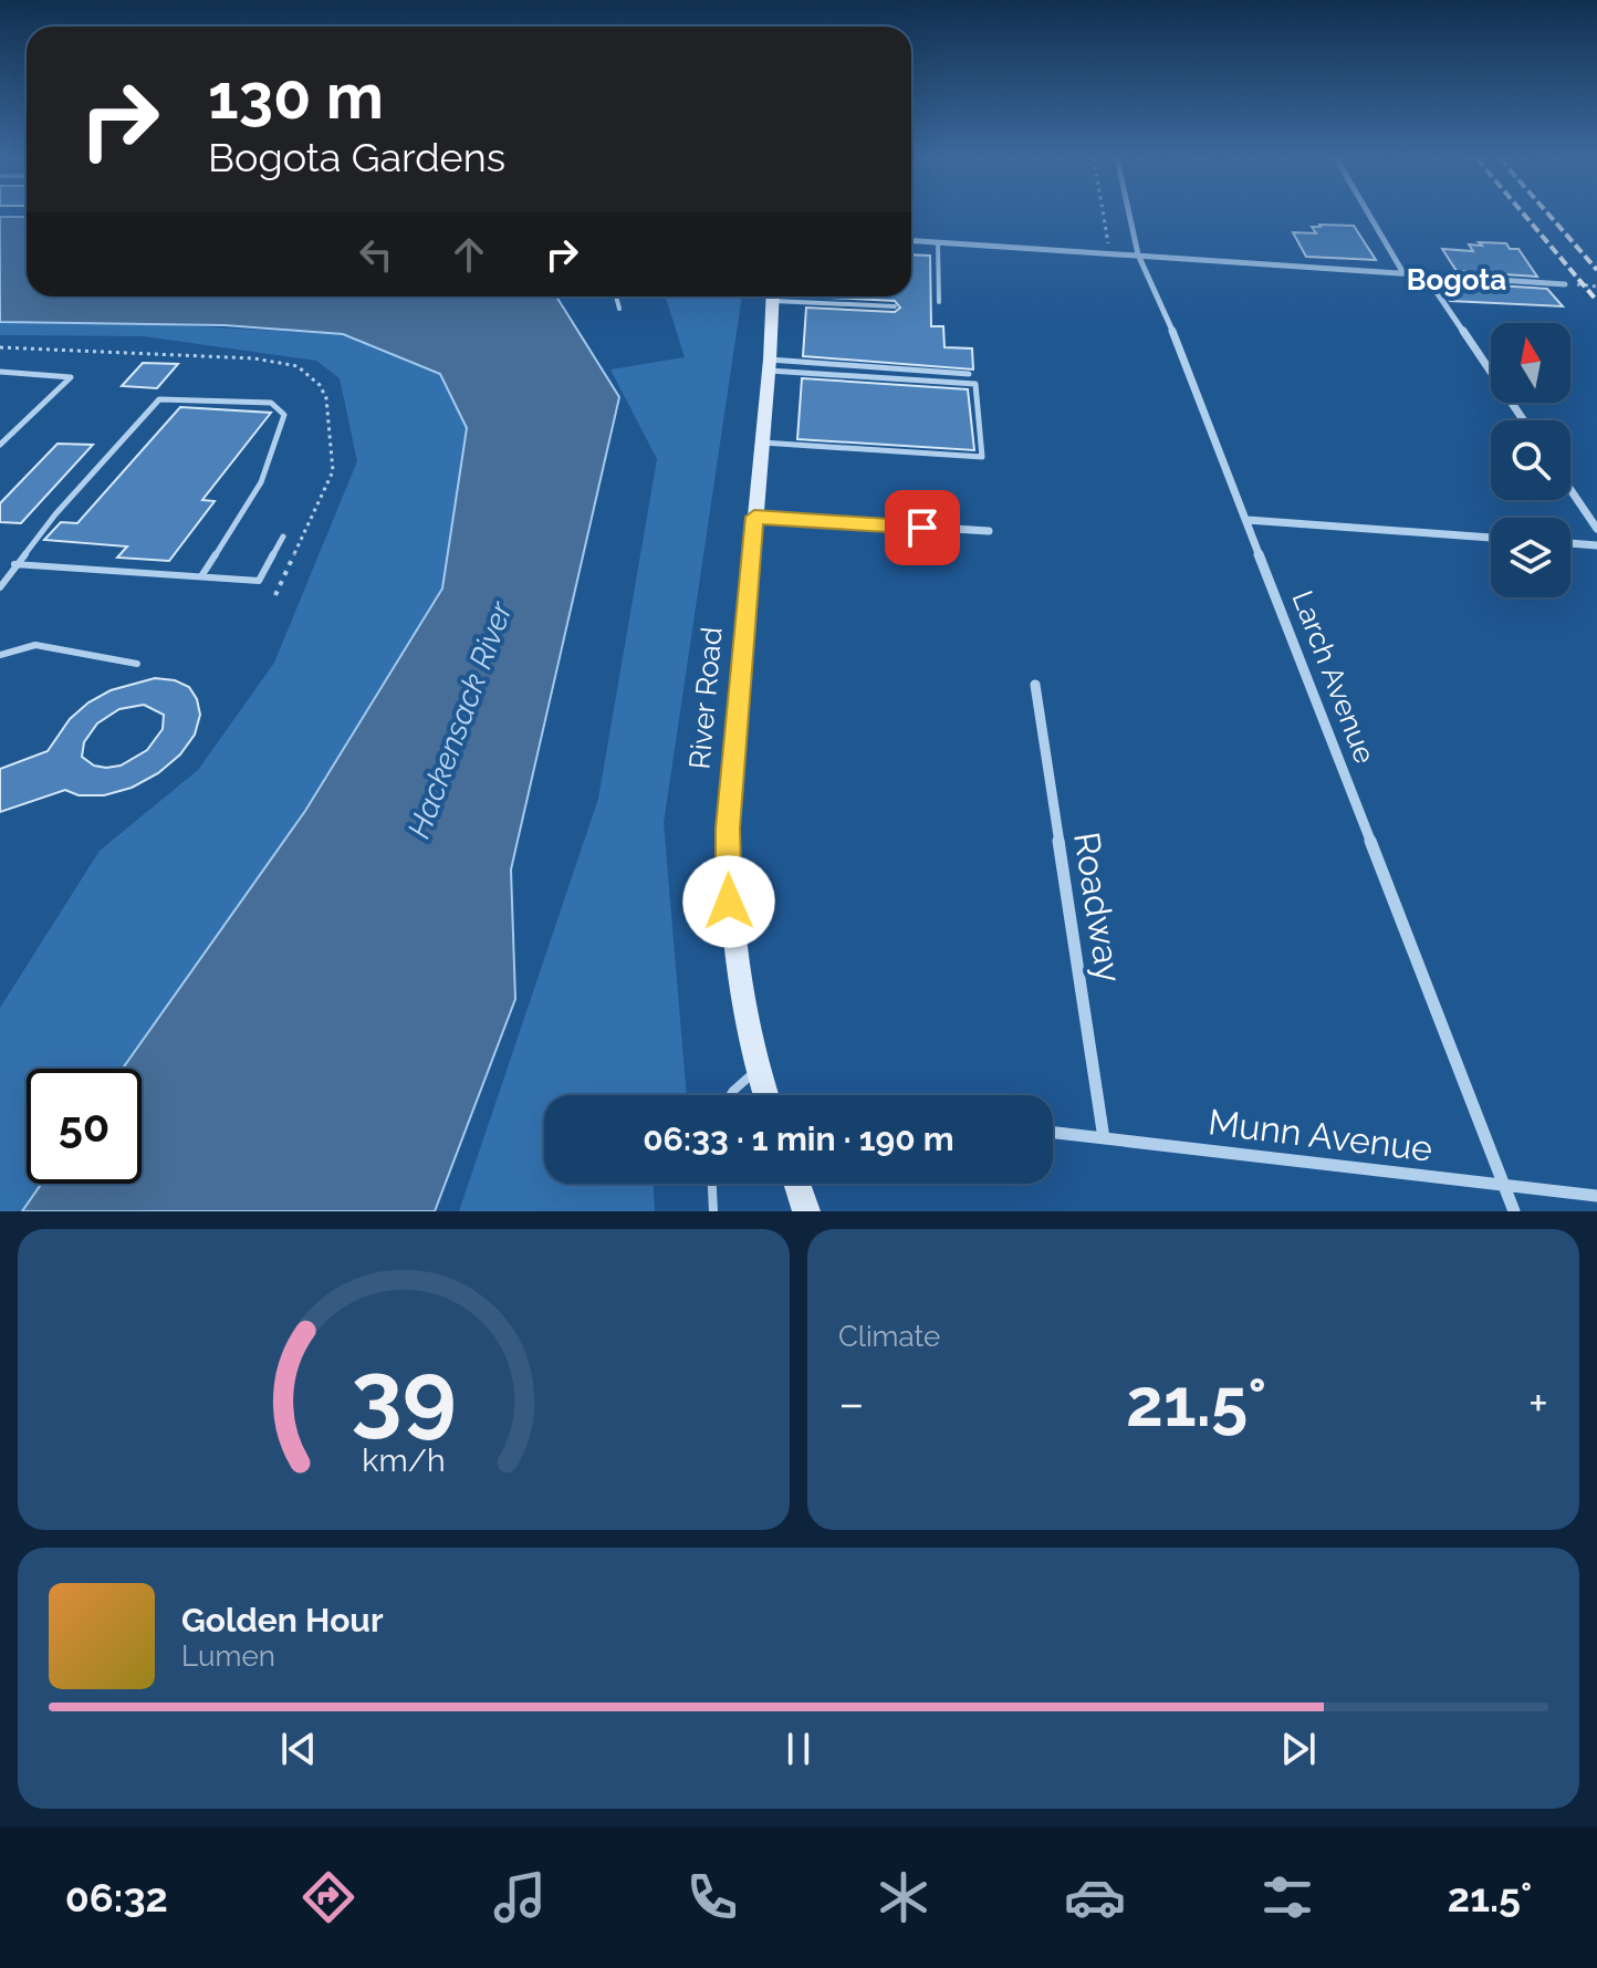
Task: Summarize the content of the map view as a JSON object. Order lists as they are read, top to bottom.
{
  "streets": {
    "main road": ["River Road"],
    "street": ["Larch Avenue", "Roadway", "Munn Avenue"]
  },
  "crossings": [
    ["Larch Avenue", "Munn Avenue"],
    ["Roadway", "Munn Avenue"]
  ],
  "districts": ["Bogota"],
  "water": ["Hackensack River"],
  "north": "top",
  "page": {
    "turn": ["130 m", "Bogota Gardens"],
    "limit": "50",
    "trip": "06:33 · 1 min · 190 m",
    "tile": "Climate",
    "heat": ["−", "21.5°", "+"],
    "song": ["Golden Hour", "Lumen"],
    "tabs": ["06:32", "21.5°"],
    "gauge": ["39", "km/h"]
  }
}
